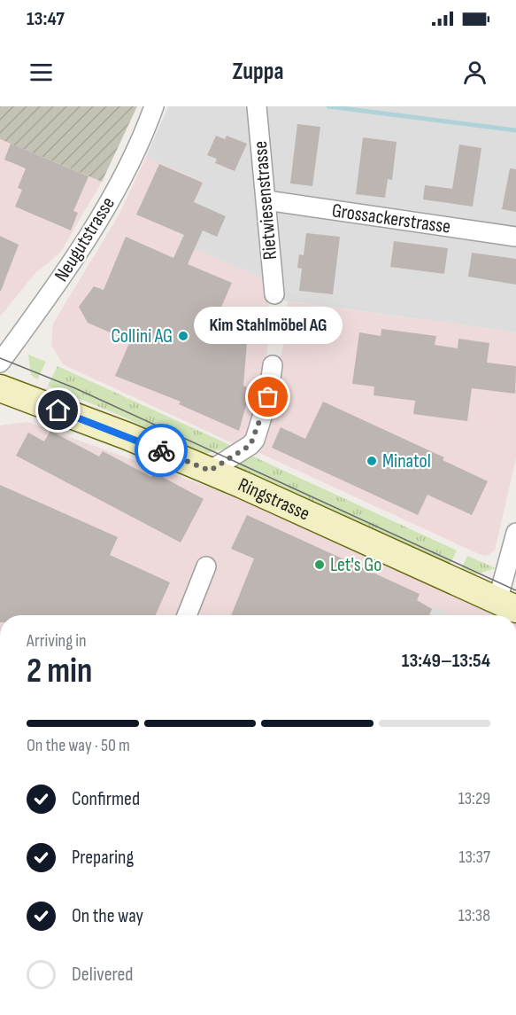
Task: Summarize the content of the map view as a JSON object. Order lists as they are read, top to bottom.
{
  "streets": {
    "main road": ["Ringstrasse"],
    "street": ["Rietwiesenstrasse", "Grossackerstrasse", "Neugutstrasse"]
  },
  "crossings": [
    ["Rietwiesenstrasse", "Grossackerstrasse"]
  ],
  "places": [
    "Collini AG",
    "Kim Stahlmöbel AG",
    "Minatol",
    "Let's Go"
  ],
  "page": {
    "status": "13:47",
    "header": "Zuppa",
    "bubble": "Kim Stahlmöbel AG",
    "heading": ["2 min", "Arriving in", "13:49–13:54"],
    "bar": "On the way · 50 m",
    "list": [
      ["Confirmed", "13:29"],
      ["Preparing", "13:37"],
      ["On the way", "13:38"],
      "Delivered"
    ]
  }
}
